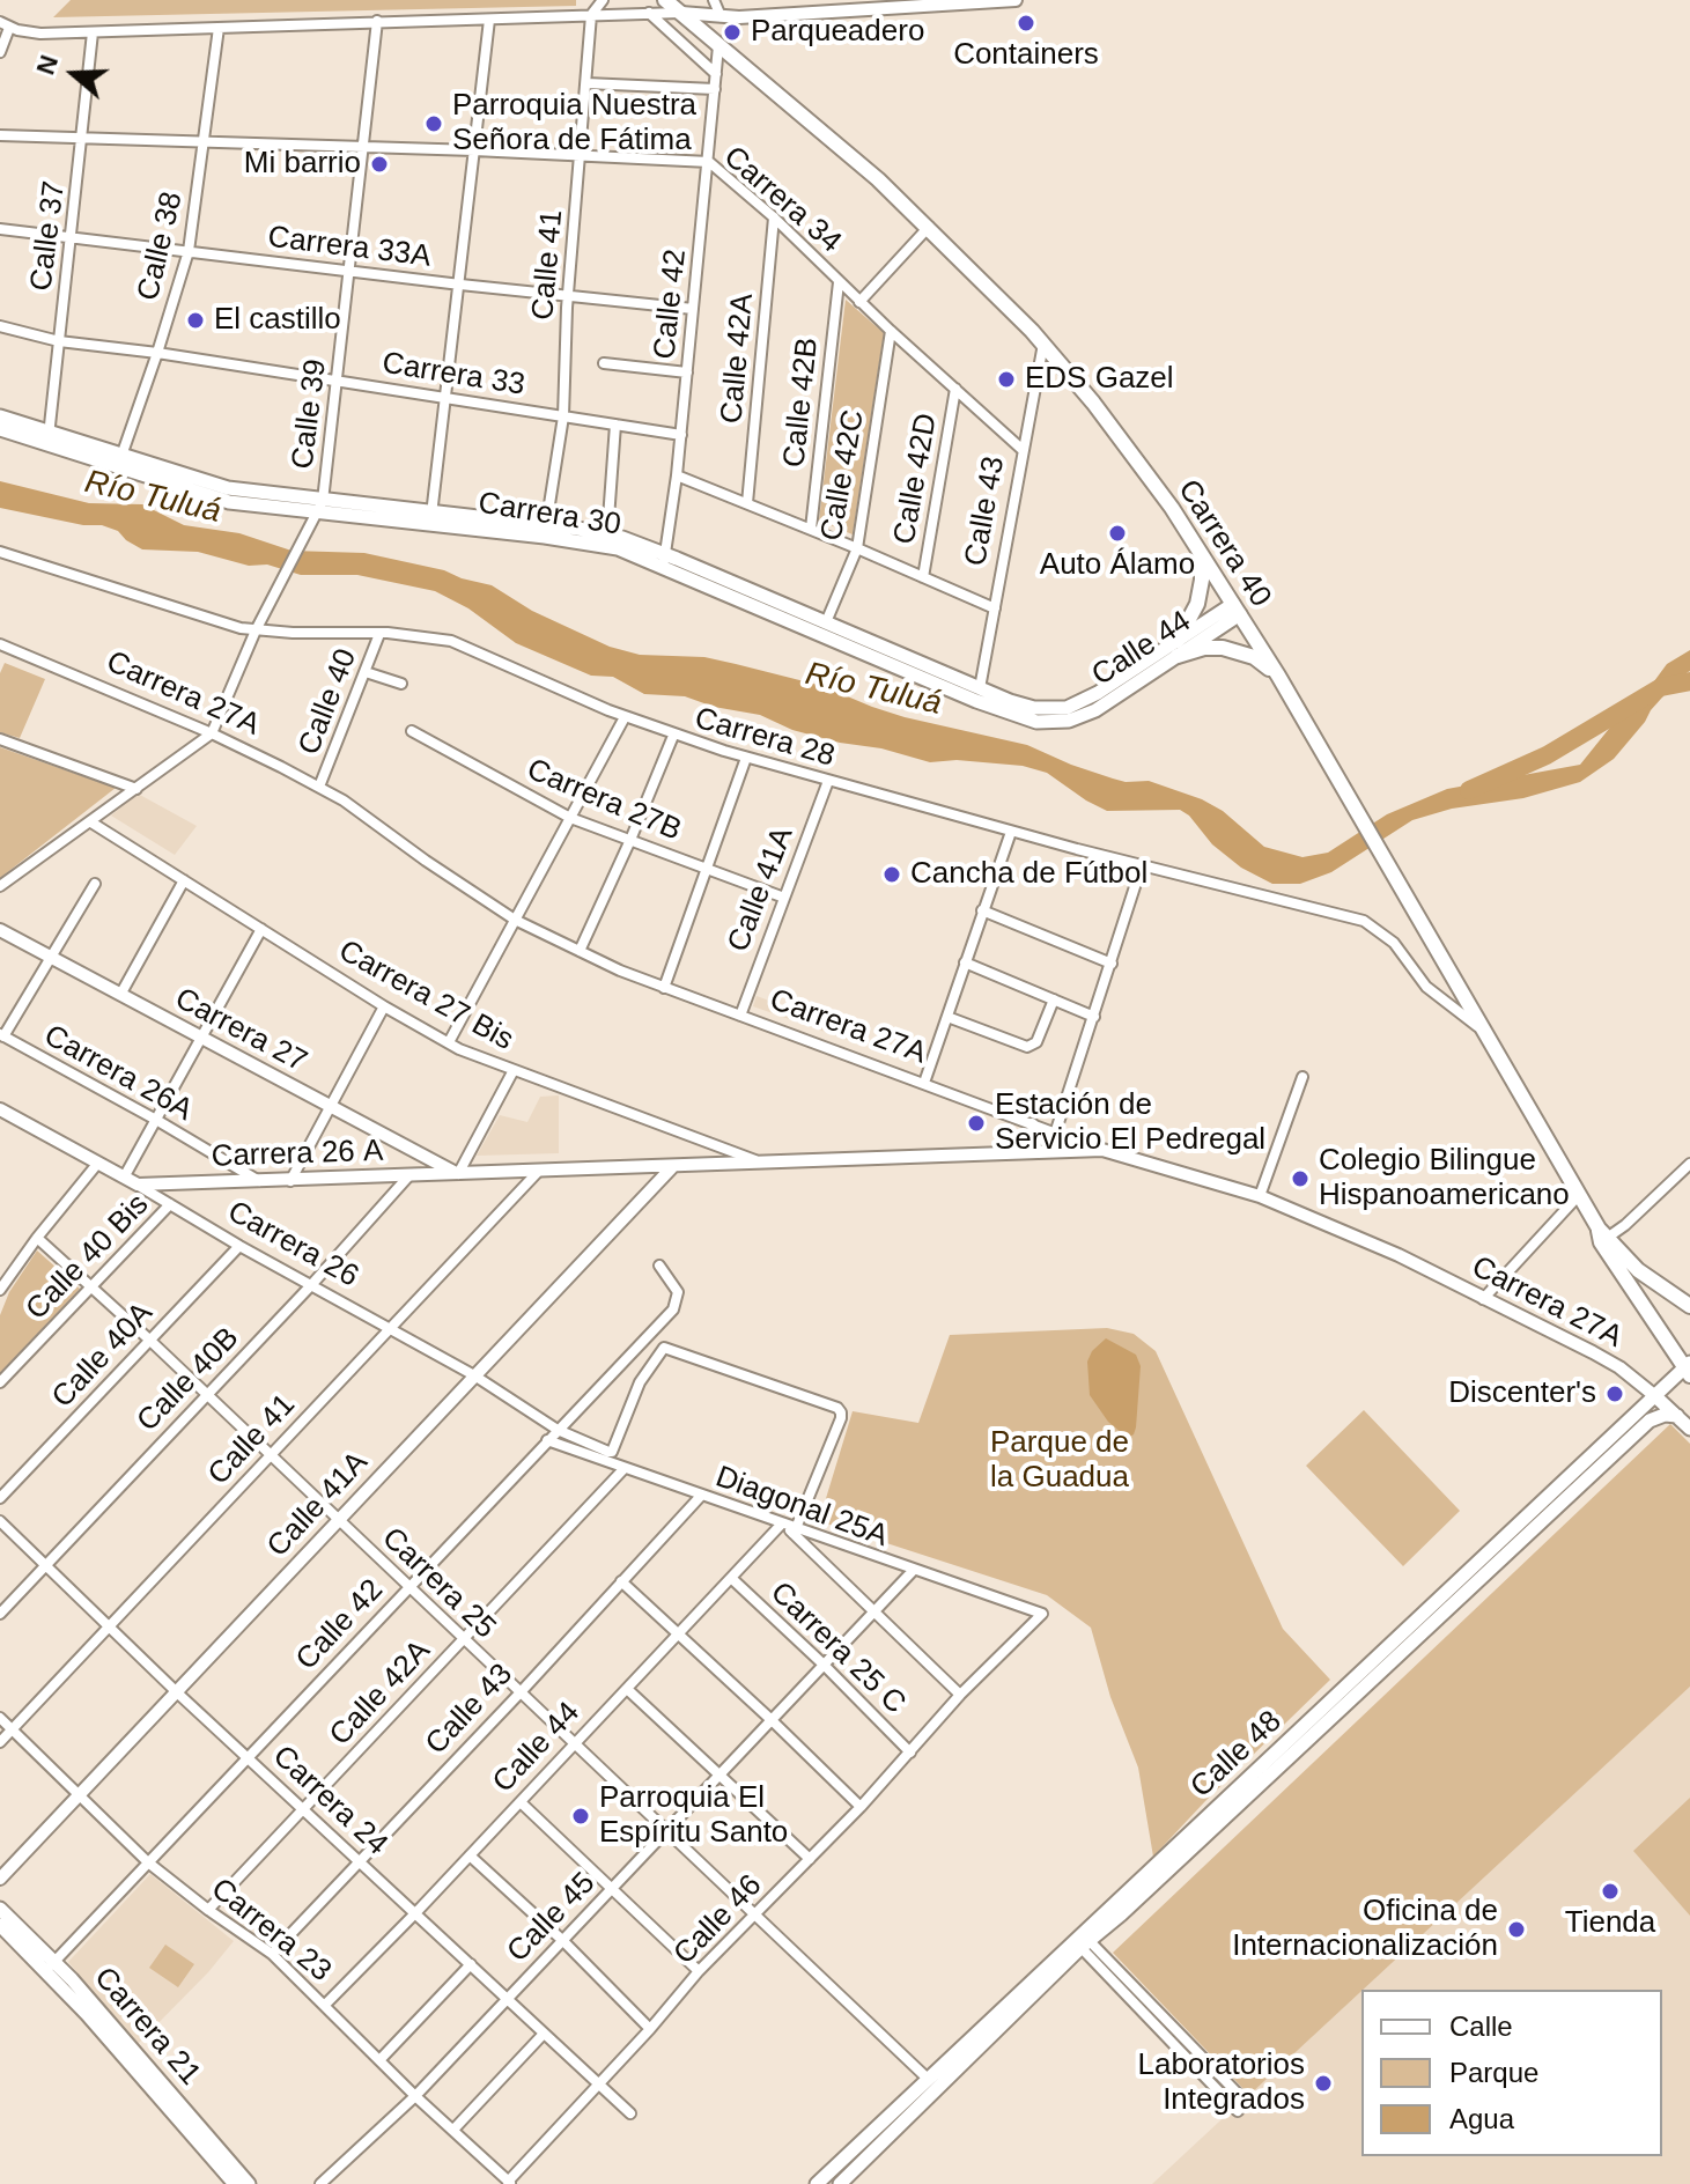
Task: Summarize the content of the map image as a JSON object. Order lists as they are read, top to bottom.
{
  "streets": {
    "main road": [
      "Carrera 30",
      "Carrera 40",
      "Calle 44",
      "Carrera 27A",
      "Calle 48",
      "Carrera 21"
    ],
    "street": [
      "Carrera 34",
      "Calle 37",
      "Calle 38",
      "Carrera 33A",
      "Calle 41",
      "Calle 42",
      "Calle 42A",
      "Carrera 33",
      "Calle 42B",
      "Calle 39",
      "Calle 42C",
      "Calle 42D",
      "Calle 43",
      "Calle 40",
      "Carrera 28",
      "Carrera 27B",
      "Calle 41A",
      "Carrera 27 Bis",
      "Carrera 27",
      "Carrera 26A",
      "Carrera 26 A",
      "Carrera 26",
      "Calle 40 Bis",
      "Calle 40A",
      "Calle 40B",
      "Diagonal 25A",
      "Carrera 25",
      "Carrera 25 C",
      "Carrera 24",
      "Calle 45",
      "Calle 46",
      "Carrera 23"
    ]
  },
  "crossings": [
    ["Carrera 34", "Calle 37"],
    ["Carrera 34", "Calle 38"],
    ["Carrera 34", "Calle 41"],
    ["Carrera 34", "Calle 42"],
    ["Carrera 34", "Calle 42A"],
    ["Carrera 34", "Calle 42B"],
    ["Carrera 34", "Calle 39"],
    ["Carrera 34", "Calle 42C"],
    ["Carrera 34", "Calle 42D"],
    ["Carrera 34", "Calle 43"],
    ["Calle 37", "Carrera 33A"],
    ["Calle 37", "Carrera 33"],
    ["Calle 37", "Carrera 30"],
    ["Calle 38", "Carrera 33A"],
    ["Calle 38", "Carrera 33"],
    ["Calle 38", "Carrera 30"],
    ["Carrera 33A", "Calle 41"],
    ["Carrera 33A", "Calle 42"],
    ["Carrera 33A", "Calle 39"],
    ["Calle 41", "Carrera 33"],
    ["Calle 41", "Carrera 30"],
    ["Calle 41", "Carrera 26 A"],
    ["Calle 41", "Carrera 26"],
    ["Calle 41", "Carrera 25"],
    ["Calle 41", "Carrera 24"],
    ["Calle 41", "Carrera 23"],
    ["Calle 42", "Carrera 33"],
    ["Calle 42", "Carrera 30"],
    ["Calle 42", "Carrera 40"],
    ["Calle 42", "Carrera 26"],
    ["Calle 42", "Diagonal 25A"],
    ["Calle 42", "Carrera 25"],
    ["Calle 42", "Carrera 24"],
    ["Calle 42", "Carrera 23"],
    ["Calle 42", "Carrera 21"],
    ["Calle 42A", "Diagonal 25A"],
    ["Calle 42A", "Carrera 25"],
    ["Calle 42A", "Carrera 24"],
    ["Calle 42A", "Carrera 23"],
    ["Carrera 33", "Calle 39"],
    ["Calle 39", "Carrera 30"],
    ["Calle 39", "Carrera 27A"],
    ["Calle 39", "Carrera 28"],
    ["Calle 42C", "Carrera 30"],
    ["Calle 43", "Carrera 30"],
    ["Calle 43", "Carrera 40"],
    ["Calle 43", "Diagonal 25A"],
    ["Calle 43", "Carrera 25"],
    ["Calle 43", "Carrera 24"],
    ["Calle 43", "Carrera 23"],
    ["Carrera 30", "Calle 44"],
    ["Carrera 40", "Calle 44"],
    ["Carrera 40", "Carrera 28"],
    ["Carrera 40", "Calle 48"],
    ["Calle 44", "Diagonal 25A"],
    ["Calle 44", "Carrera 25"],
    ["Calle 44", "Carrera 25 C"],
    ["Calle 44", "Carrera 24"],
    ["Calle 44", "Carrera 23"],
    ["Carrera 27A", "Calle 40"],
    ["Carrera 27A", "Calle 41A"],
    ["Carrera 27A", "Carrera 26 A"],
    ["Carrera 27A", "Calle 48"],
    ["Calle 40", "Carrera 28"],
    ["Carrera 28", "Calle 41A"],
    ["Carrera 27B", "Calle 41A"],
    ["Calle 41A", "Carrera 26 A"],
    ["Calle 41A", "Carrera 26"],
    ["Calle 41A", "Carrera 25"],
    ["Calle 41A", "Carrera 24"],
    ["Calle 41A", "Carrera 23"],
    ["Carrera 27 Bis", "Carrera 26 A"],
    ["Carrera 27", "Carrera 26 A"],
    ["Carrera 26A", "Carrera 26 A"],
    ["Carrera 26 A", "Carrera 26"],
    ["Carrera 26 A", "Calle 40B"],
    ["Carrera 26", "Calle 40 Bis"],
    ["Carrera 26", "Calle 40A"],
    ["Carrera 26", "Calle 40B"],
    ["Carrera 26", "Diagonal 25A"],
    ["Calle 40 Bis", "Carrera 25"],
    ["Calle 40A", "Carrera 25"],
    ["Calle 40B", "Carrera 25"],
    ["Calle 40B", "Carrera 24"],
    ["Diagonal 25A", "Calle 45"],
    ["Diagonal 25A", "Calle 46"],
    ["Carrera 25", "Calle 48"],
    ["Carrera 25", "Calle 45"],
    ["Carrera 25", "Calle 46"],
    ["Carrera 25 C", "Calle 45"],
    ["Carrera 25 C", "Calle 46"],
    ["Carrera 24", "Calle 45"],
    ["Carrera 24", "Calle 46"],
    ["Calle 45", "Carrera 23"],
    ["Calle 46", "Carrera 23"]
  ],
  "water": ["Río Tuluá"],
  "parks": ["Parque de la Guadua"],
  "places": [
    "Containers",
    "Parqueadero",
    "Parroquia Nuestra Señora de Fátima",
    "Mi barrio",
    "El castillo",
    "EDS Gazel",
    "Auto Álamo",
    "Cancha de Fútbol",
    "Estación de Servicio El Pedregal",
    "Colegio Bilingue Hispanoamericano",
    "Discenter's",
    "Parroquia El Espíritu Santo",
    "Tienda",
    "Oficina de Internacionalización",
    "Laboratorios Integrados"
  ],
  "legend": ["Calle", "Parque", "Agua"],
  "north": "left"
}
